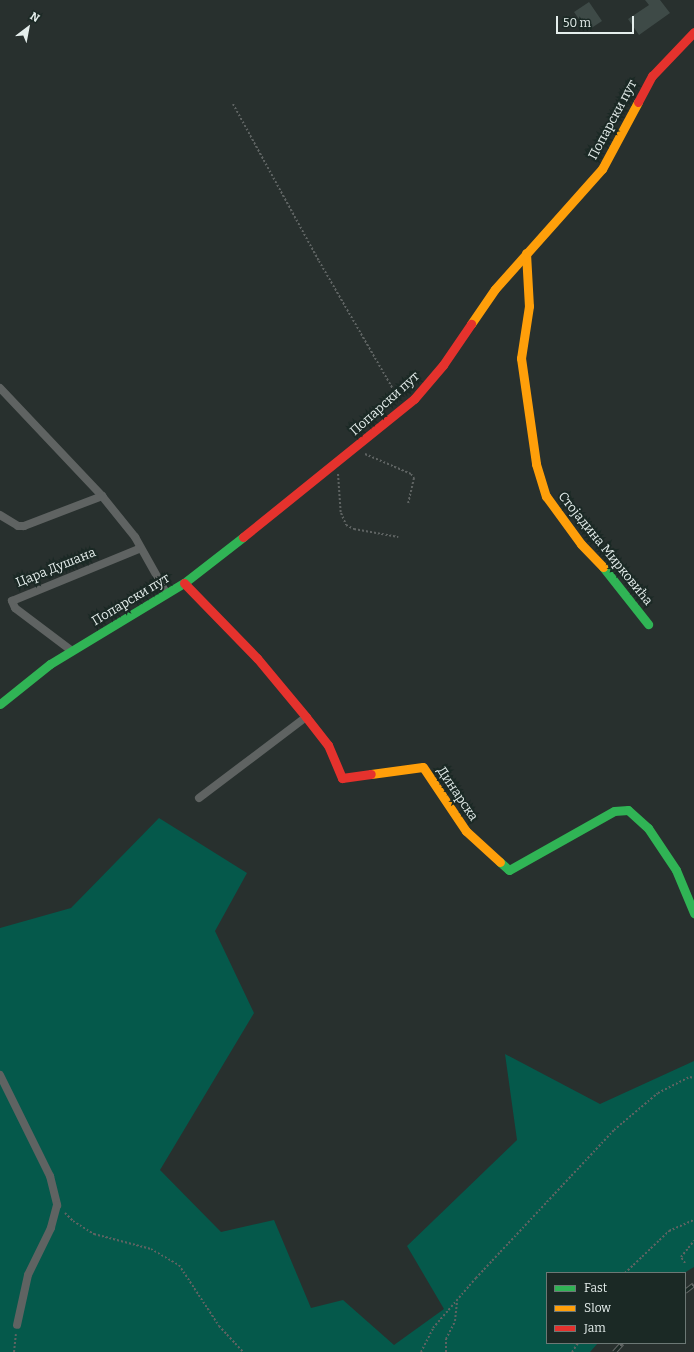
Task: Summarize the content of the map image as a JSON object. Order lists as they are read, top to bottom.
{
  "streets": {
    "street": [
      "Попарски пут",
      "Стојадина Мирковића",
      "Цара Душана",
      "Динарска"
    ]
  },
  "crossings": [
    ["Попарски пут", "Стојадина Мирковића"],
    ["Попарски пут", "Цара Душана"],
    ["Попарски пут", "Динарска"]
  ],
  "legend": ["Fast", "Slow", "Jam"],
  "scale_bar": "50 m",
  "north": "top right"
}
